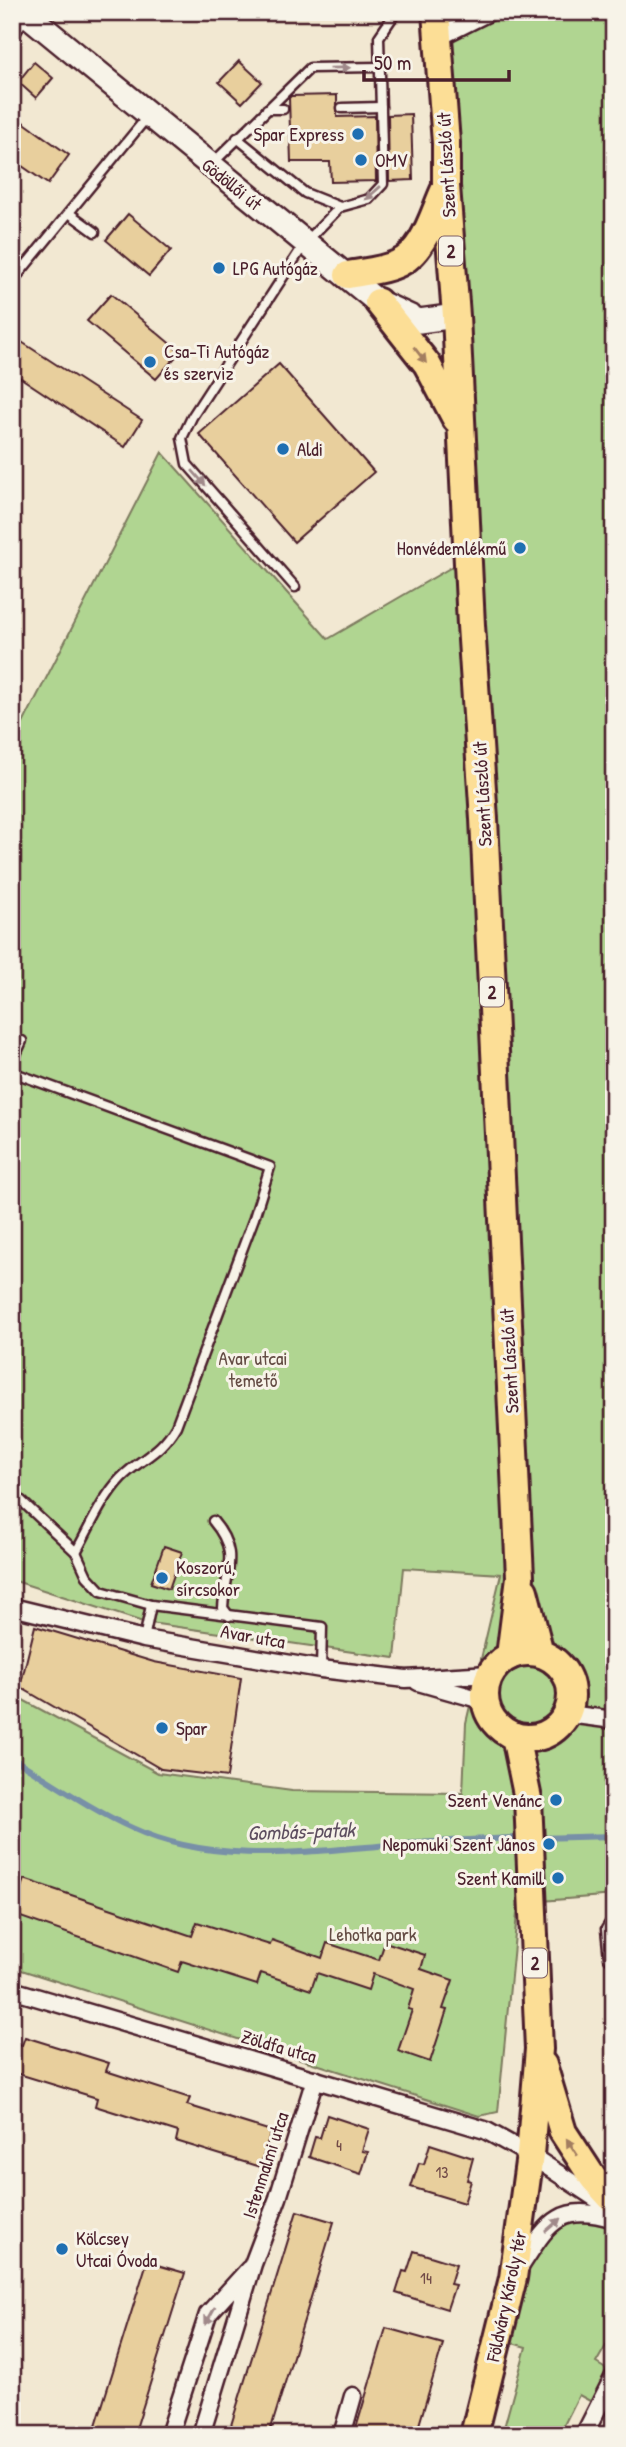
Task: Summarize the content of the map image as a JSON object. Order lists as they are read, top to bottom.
{
  "streets": {
    "main road": [
      "Szent László út",
      "Gödöllői út",
      "2",
      "Földváry Károly tér"
    ],
    "street": ["Avar utca", "Zöldfa utca", "Istenmalmi utca"]
  },
  "crossings": [
    ["Szent László út", "Gödöllői út"],
    ["Szent László út", "2"],
    ["2", "Avar utca"],
    ["2", "Zöldfa utca"],
    ["2", "Földváry Károly tér"],
    ["Zöldfa utca", "Istenmalmi utca"],
    ["Zöldfa utca", "Földváry Károly tér"]
  ],
  "water": ["Gombás-patak"],
  "parks": ["Avar utcai temető", "Lehotka park"],
  "places": [
    "Spar Express",
    "OMV",
    "LPG Autógáz",
    "Csa-Ti Autógáz és szerviz",
    "Aldi",
    "Honvédemlékmű",
    "Koszorú, sírcsokor",
    "Spar",
    "Szent Venánc",
    "Nepomuki Szent János",
    "Szent Kamill",
    "Kölcsey Utcai Óvoda"
  ],
  "house_numbers": ["4", "13", "14"],
  "scale_bar": "50 m"
}
